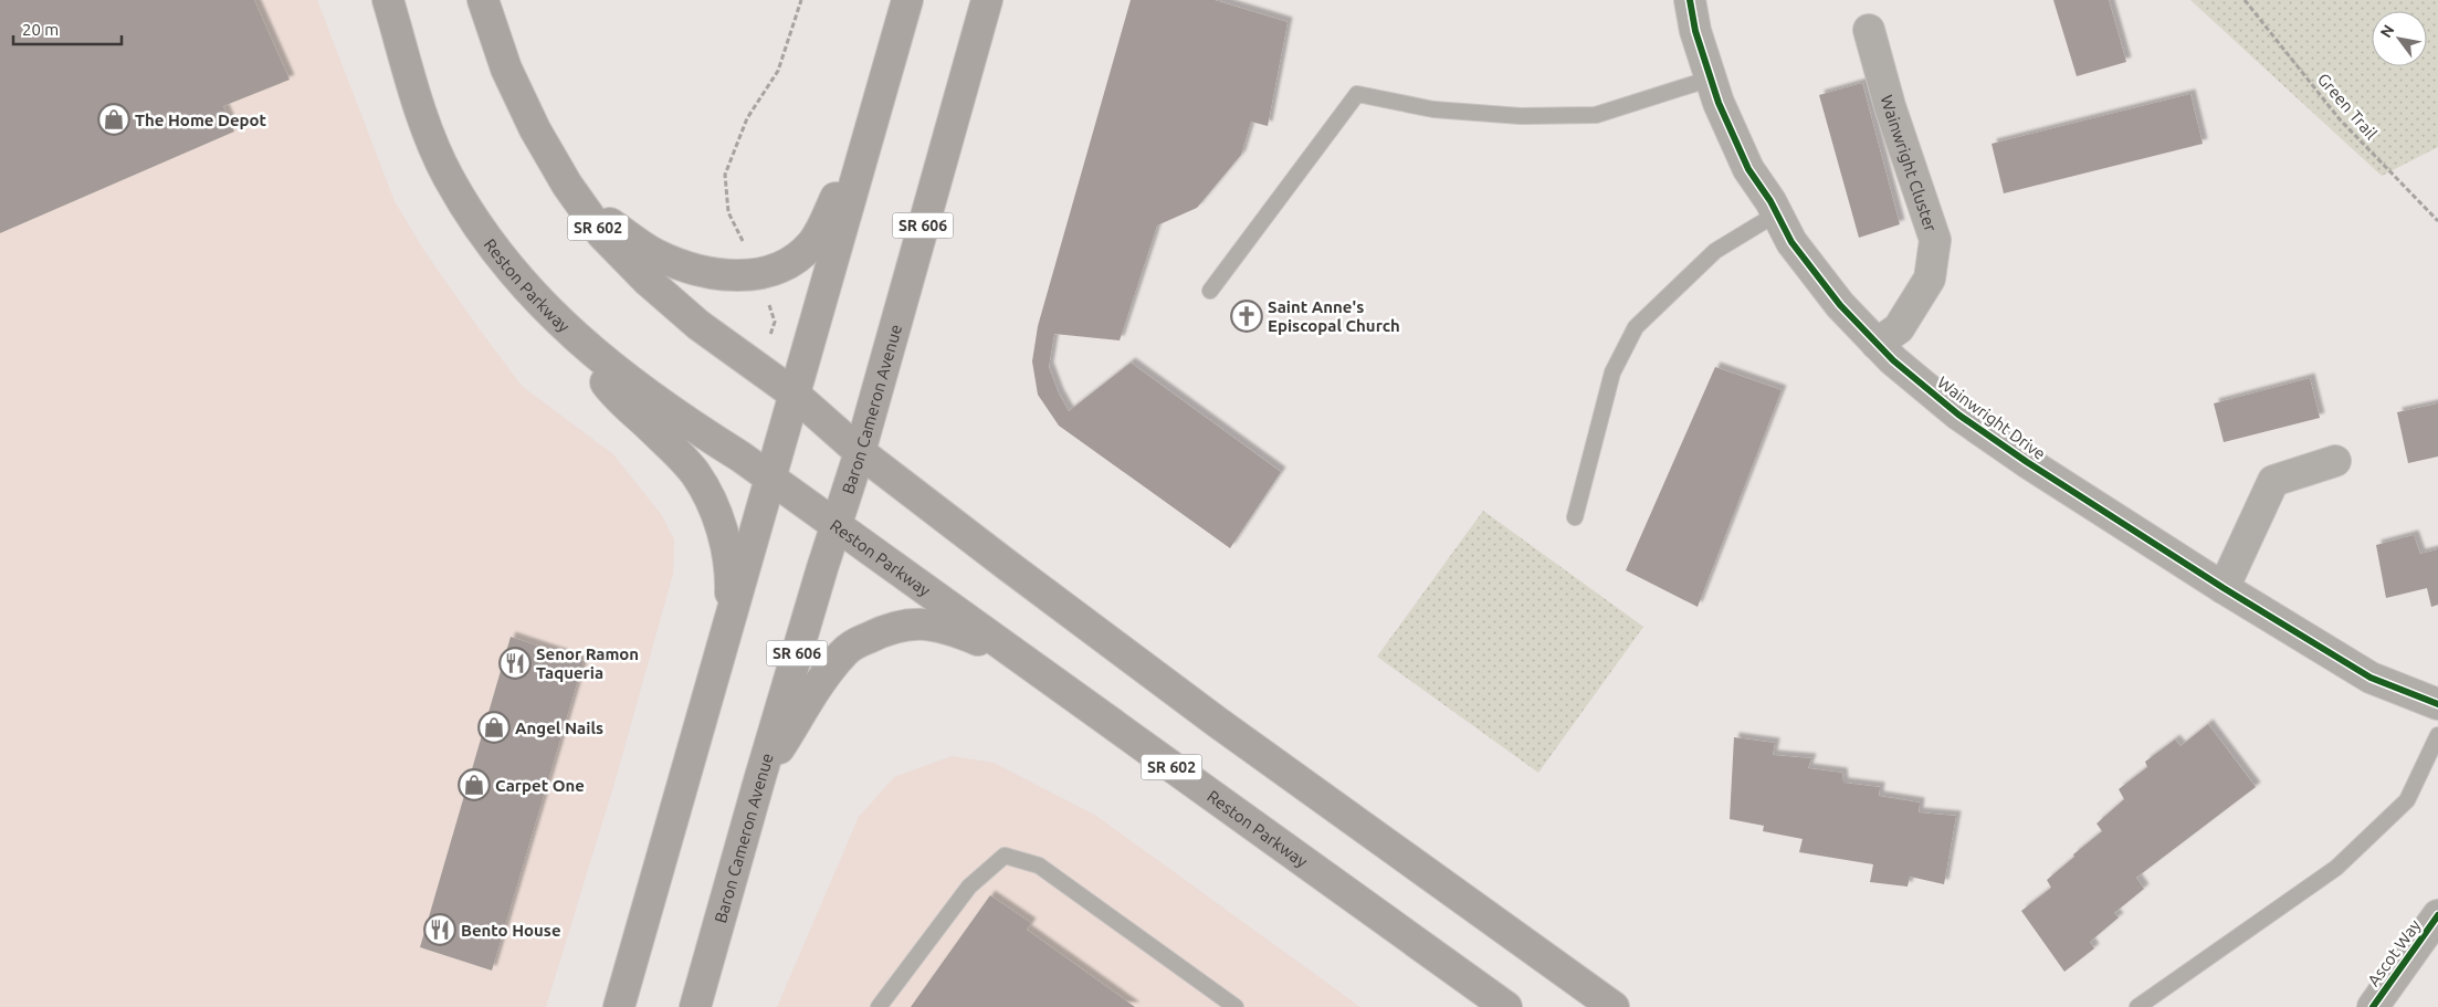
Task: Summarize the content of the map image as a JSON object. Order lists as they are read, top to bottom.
{
  "streets": {
    "main road": [
      "SR 606",
      "SR 602",
      "Reston Parkway",
      "Baron Cameron Avenue"
    ],
    "street": ["Wainwright Cluster", "Wainwright Drive", "Ascot Way"],
    "path": ["Green Trail"]
  },
  "crossings": [
    ["Wainwright Cluster", "Wainwright Drive"],
    ["SR 602", "Baron Cameron Avenue"],
    ["Reston Parkway", "Baron Cameron Avenue"]
  ],
  "places": {
    "shop": ["The Home Depot", "Angel Nails", "Carpet One"],
    "church": ["Saint Anne's Episcopal Church"],
    "restaurant": ["Senor Ramon Taqueria", "Bento House"]
  },
  "scale_bar": "20 m",
  "north": "top left"
}
